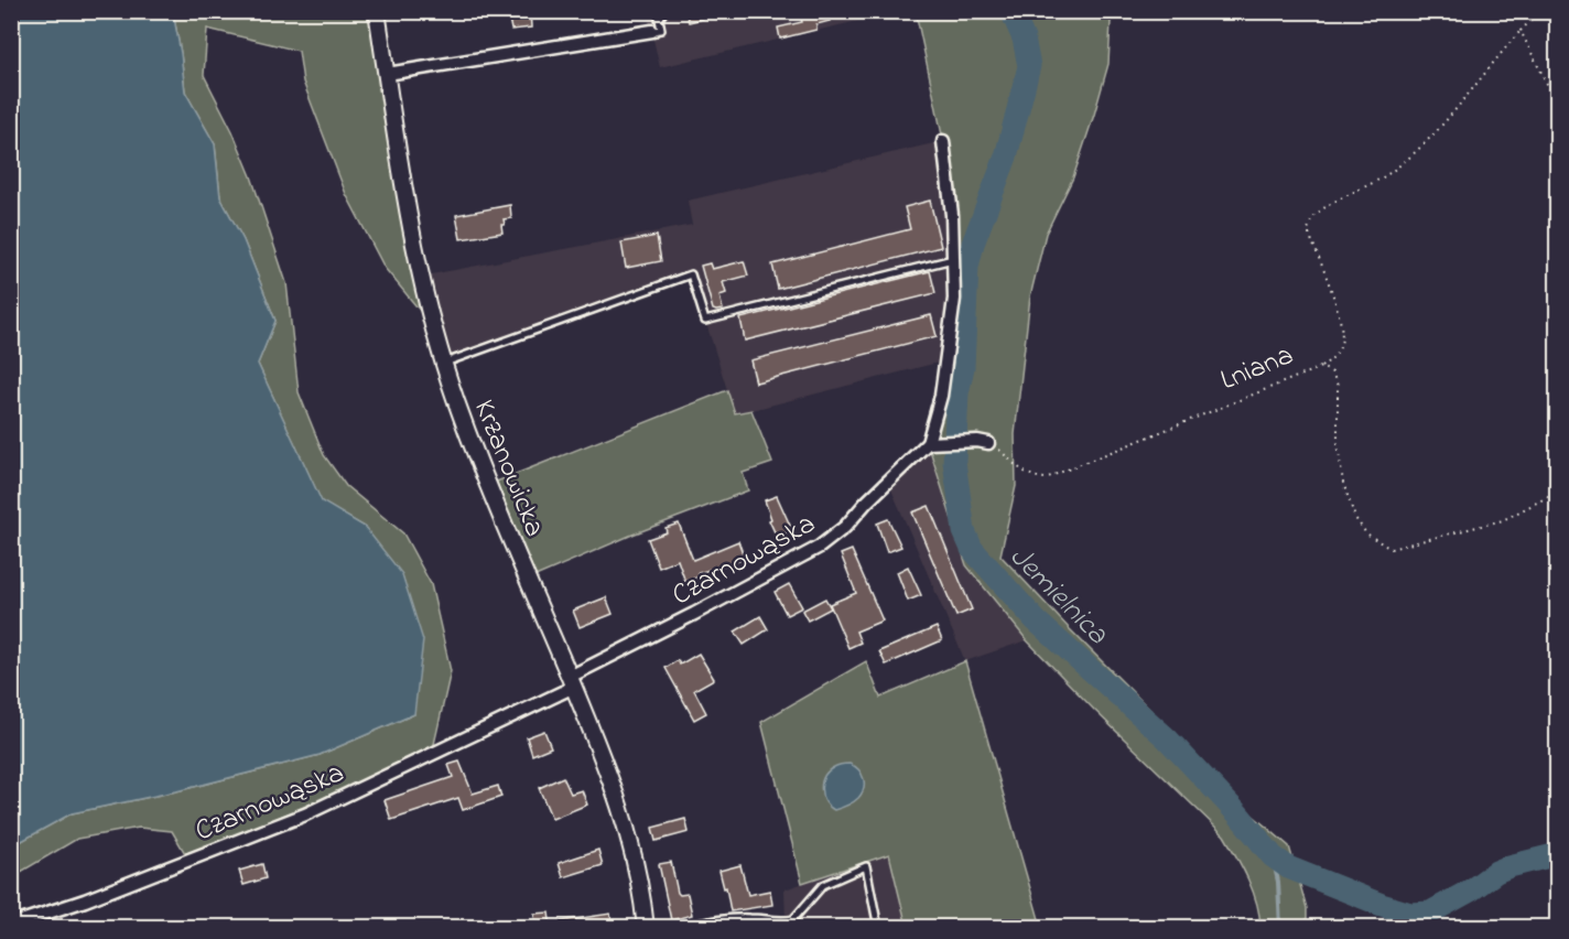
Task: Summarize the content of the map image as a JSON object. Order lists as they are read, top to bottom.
{
  "streets": {
    "street": ["Krzanowicka", "Czarnowąska"],
    "path": ["Lniana"]
  },
  "crossings": [
    ["Krzanowicka", "Czarnowąska"]
  ],
  "water": ["Jemielnica"]
}
